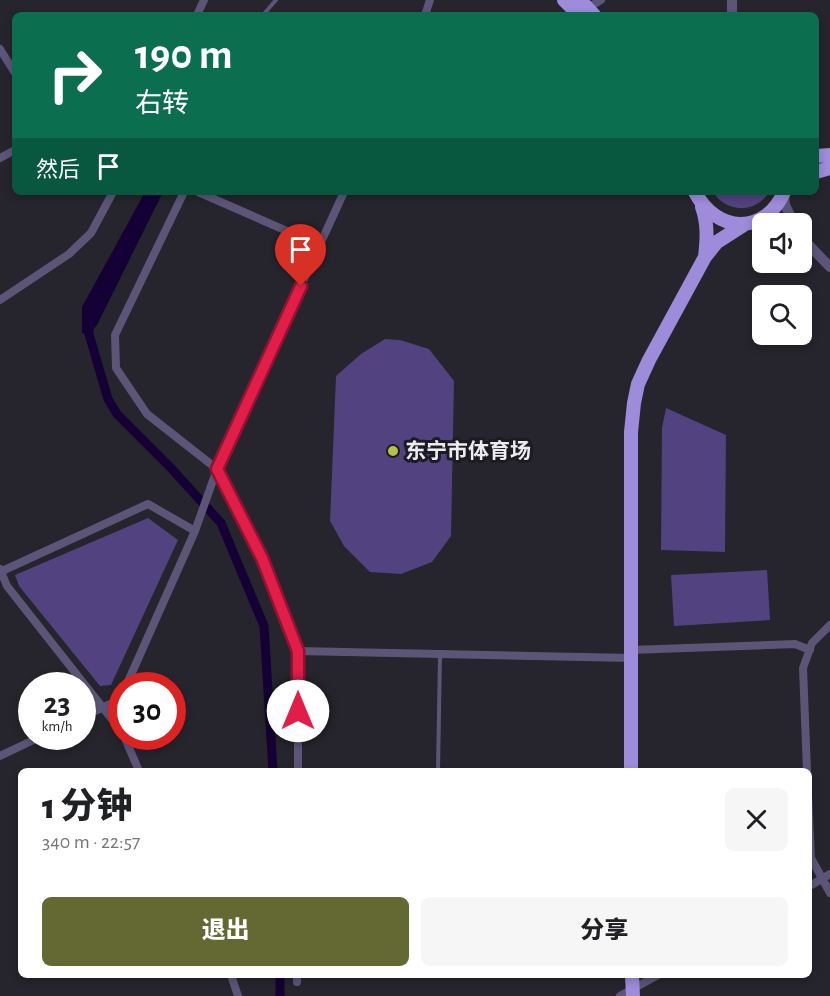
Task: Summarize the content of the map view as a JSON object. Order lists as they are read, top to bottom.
{
  "places": ["东宁市体育场"],
  "page": {
    "turn": ["190 m", "右转"],
    "then": "然后",
    "speed": "23 km/h",
    "limit": "30",
    "heading": ["1 分钟", "340 m · 22:57"],
    "buttons": ["退出", "分享"]
  }
}
